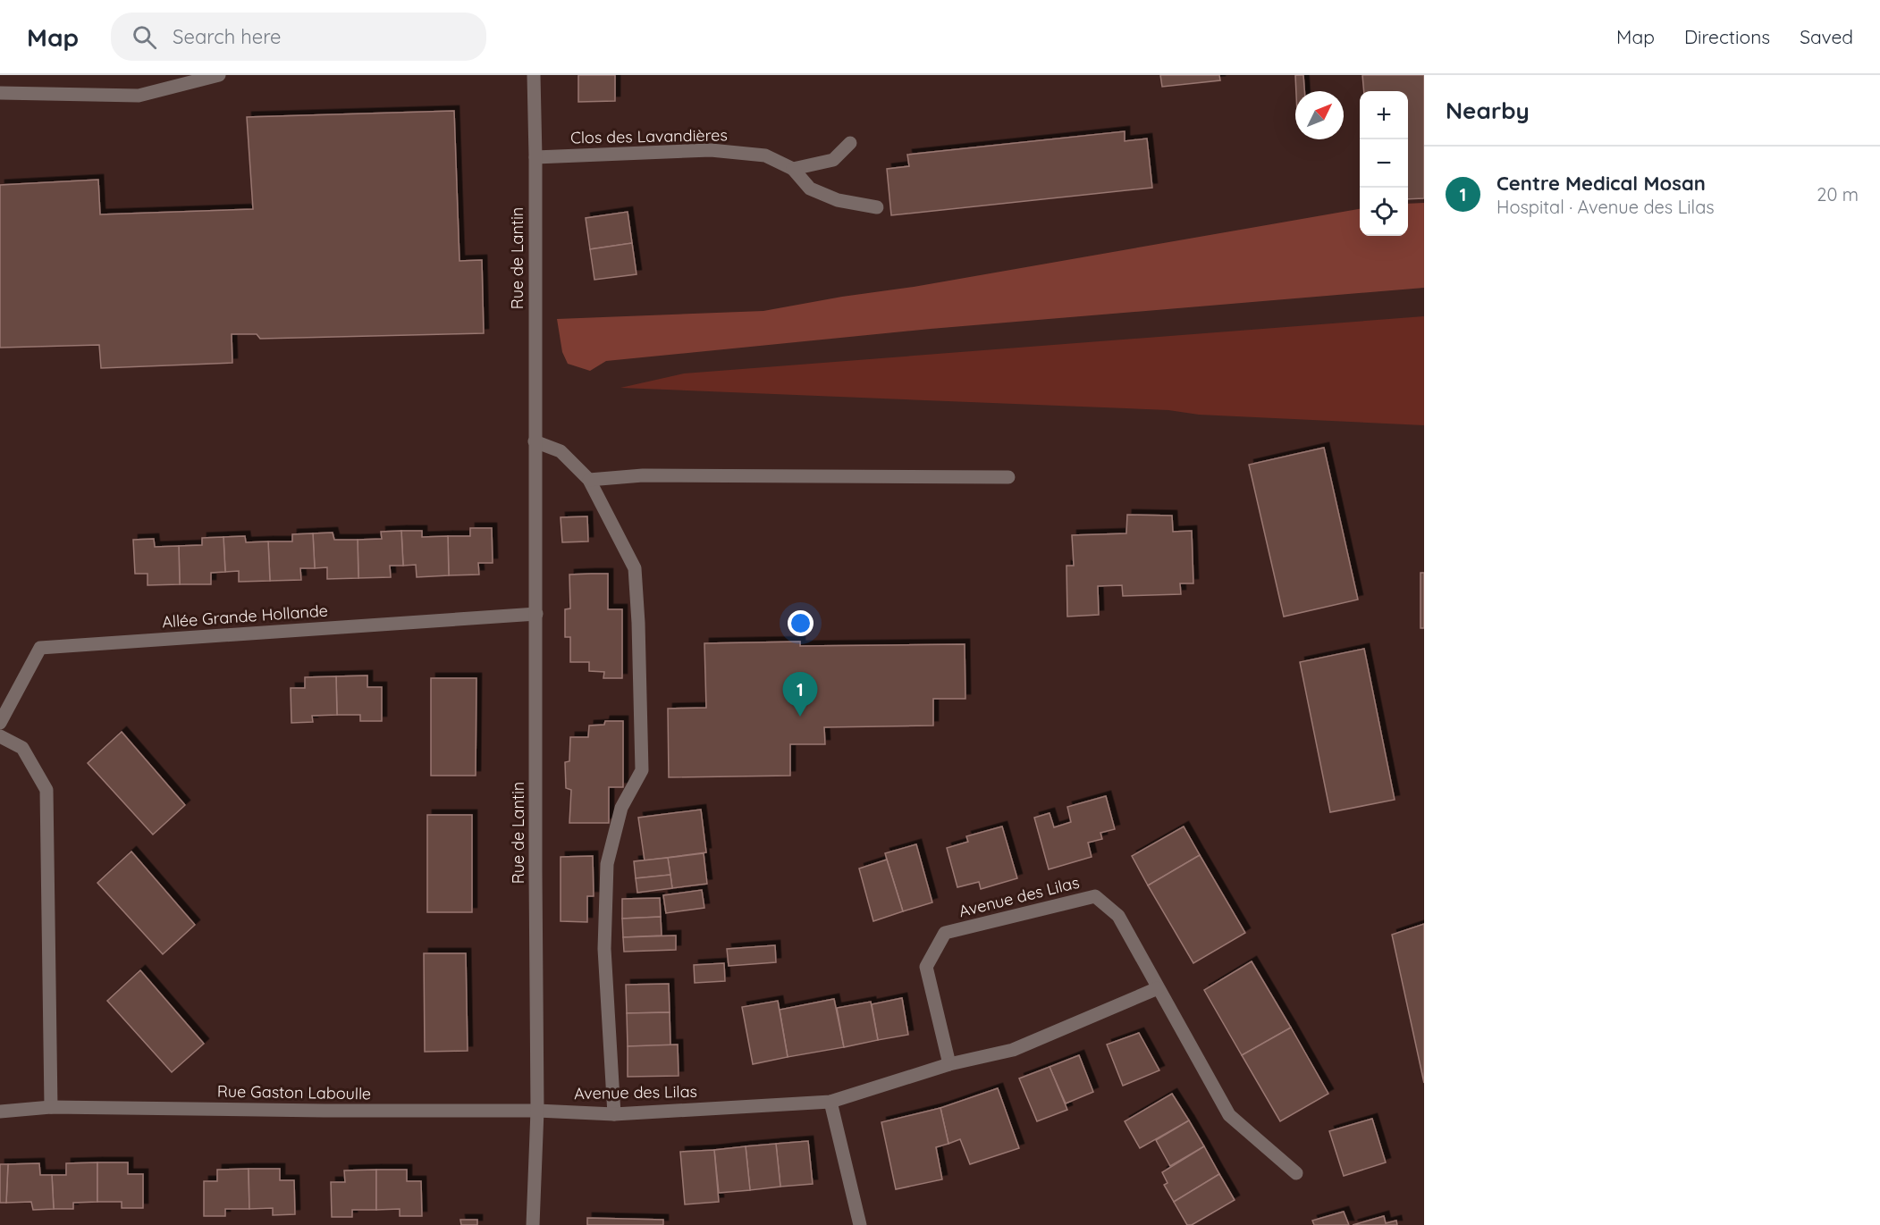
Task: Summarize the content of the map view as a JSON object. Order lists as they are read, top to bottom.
{
  "streets": {
    "street": [
      "Clos des Lavandières",
      "Rue de Lantin",
      "Allée Grande Hollande",
      "Avenue des Lilas",
      "Rue Gaston Laboulle"
    ]
  },
  "crossings": [
    ["Clos des Lavandières", "Rue de Lantin"],
    ["Rue de Lantin", "Allée Grande Hollande"],
    ["Rue de Lantin", "Avenue des Lilas"],
    ["Rue de Lantin", "Rue Gaston Laboulle"],
    ["Avenue des Lilas", "Rue Gaston Laboulle"]
  ],
  "north": "top right",
  "page": {
    "header": "Map",
    "search": "Search here",
    "nav": ["Map", "Directions", "Saved"],
    "heading": "Nearby",
    "map_buttons": ["+", "−"],
    "list": [
      {
        "mark": "1",
        "name": "Centre Medical Mosan",
        "note": "Hospital · Avenue des Lilas",
        "value": "20 m"
      }
    ],
    "pins": "1"
  }
}
